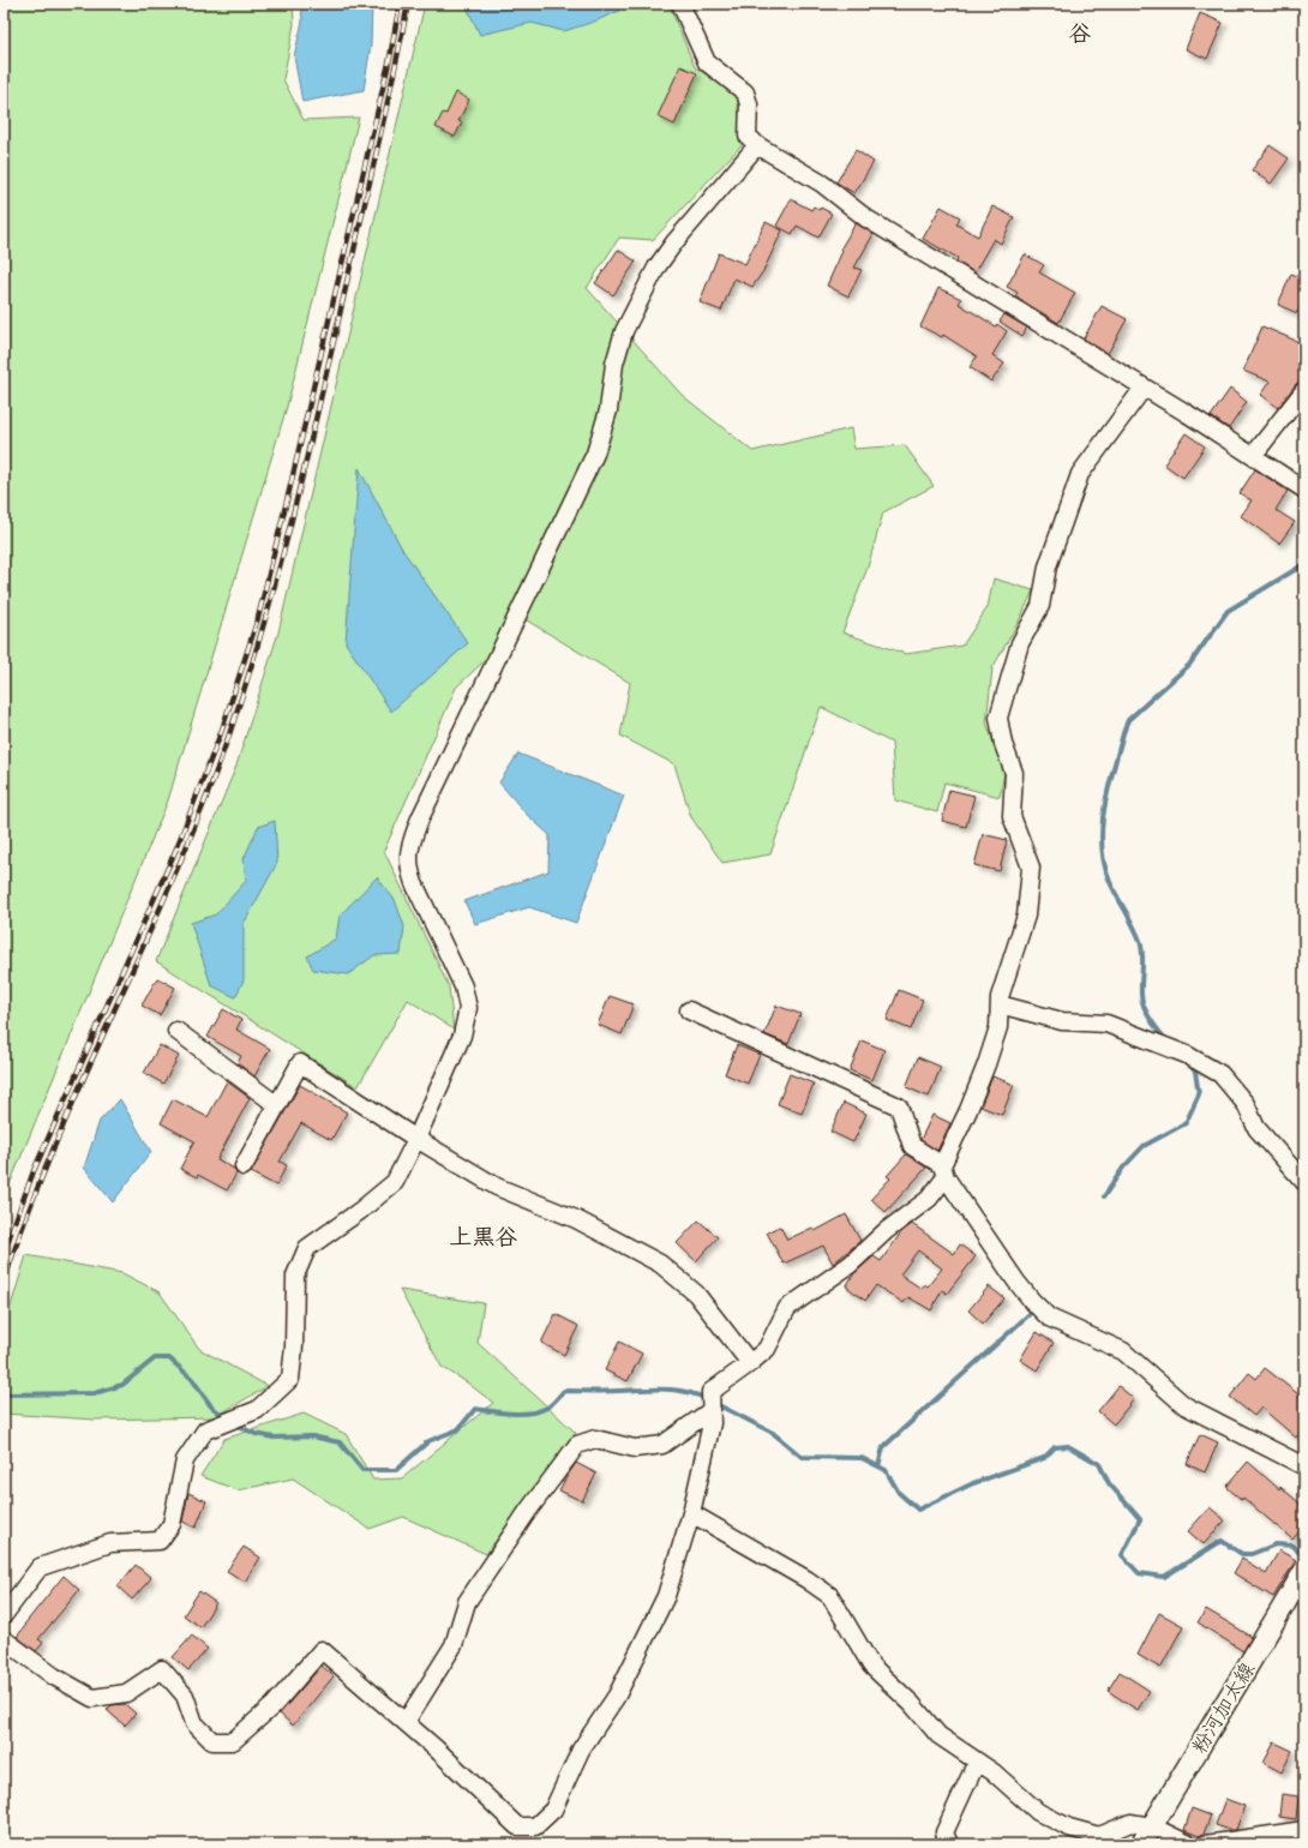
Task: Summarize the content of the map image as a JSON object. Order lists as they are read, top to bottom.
{
  "streets": {
    "main road": ["粉河加太線"]
  },
  "districts": ["谷", "上黒谷"]
}
